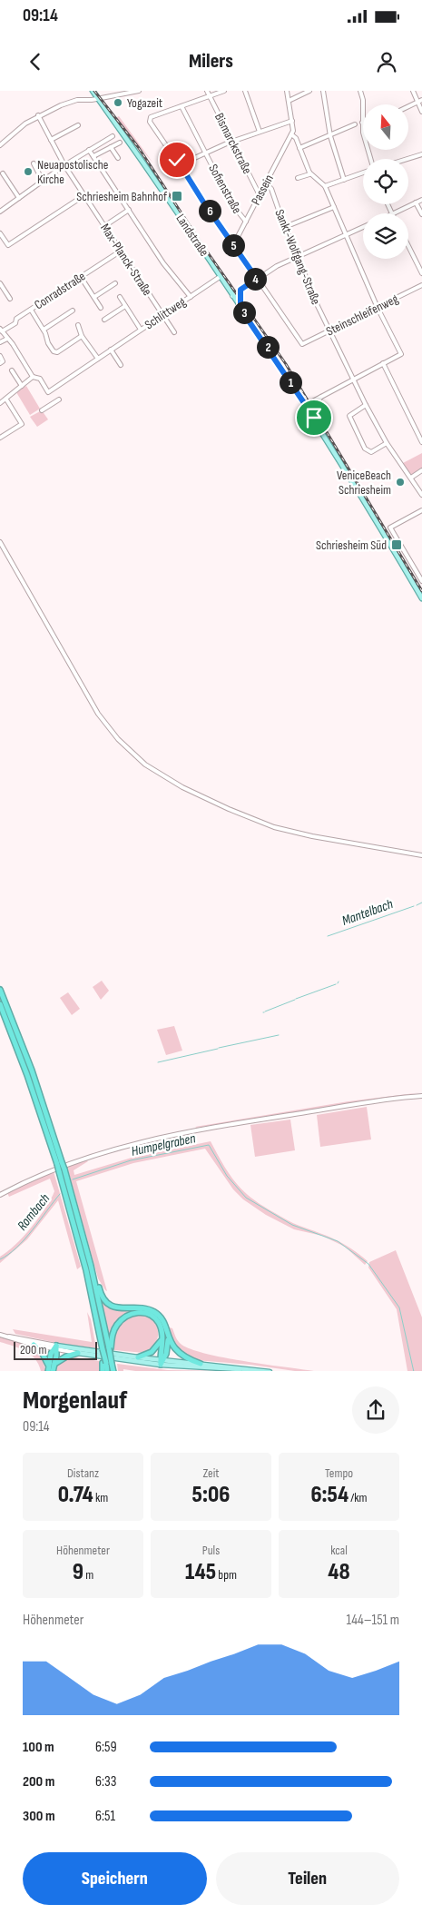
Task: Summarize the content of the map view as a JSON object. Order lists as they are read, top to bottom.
{
  "streets": {
    "main road": ["Landstraße"],
    "street": [
      "Bismarckstraße",
      "Sofienstraße",
      "Passein",
      "Sankt-Wolfgang-Straße",
      "Max-Planck-Straße",
      "Conradstraße",
      "Schlittweg",
      "Steinschleifenweg"
    ]
  },
  "crossings": [
    ["Bismarckstraße", "Passein"],
    ["Sofienstraße", "Passein"],
    ["Passein", "Sankt-Wolfgang-Straße"],
    ["Landstraße", "Schlittweg"],
    ["Sankt-Wolfgang-Straße", "Steinschleifenweg"],
    ["Max-Planck-Straße", "Conradstraße"],
    ["Max-Planck-Straße", "Schlittweg"]
  ],
  "water": ["Mantelbach", "Humpelgraben", "Rombach"],
  "places": {
    "other": ["Yogazeit", "Neuapostolische Kirche", "VeniceBeach Schriesheim"],
    "transit": ["Schriesheim Bahnhof", "Schriesheim Süd"]
  },
  "scale_bar": "200 m",
  "north": "top",
  "page": {
    "status": "09:14",
    "header": "Milers",
    "pins": [
      "6",
      "5",
      "4",
      "3",
      "2",
      "1"
    ],
    "scale": "200 m",
    "heading": ["Morgenlauf", "09:14"],
    "stats": [
      ["Distanz", "0.74 km"],
      ["Zeit", "5:06"],
      ["Tempo", "6:54 /km"],
      ["Höhenmeter", "9 m"],
      ["Puls", "145 bpm"],
      ["kcal", "48"]
    ],
    "chart": ["Höhenmeter", "144–151 m"],
    "list": [
      {
        "name": "100 m",
        "note": "6:59"
      },
      {
        "name": "200 m",
        "note": "6:33"
      },
      {
        "name": "300 m",
        "note": "6:51"
      }
    ],
    "buttons": ["Speichern", "Teilen"]
  }
}
